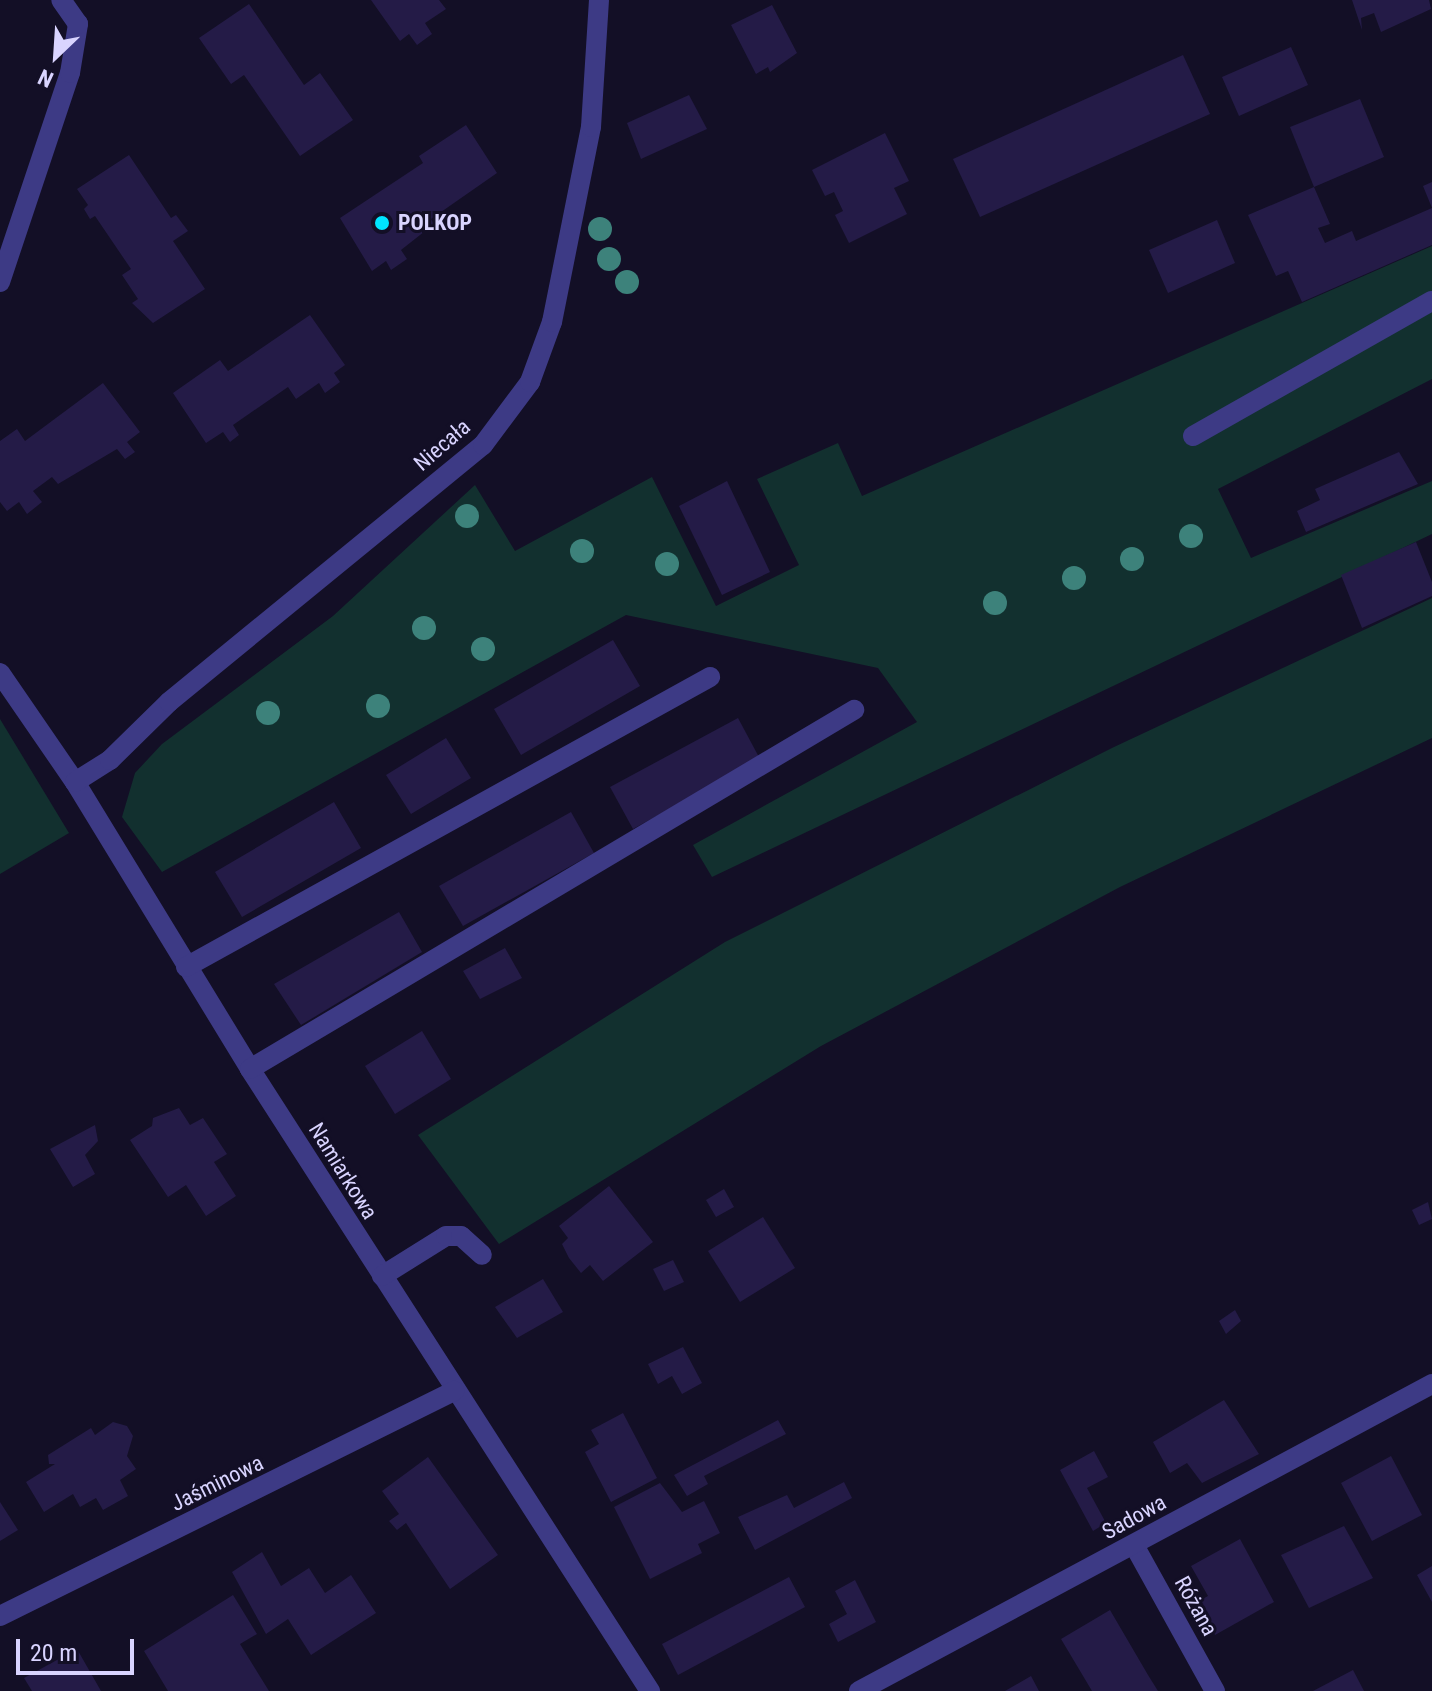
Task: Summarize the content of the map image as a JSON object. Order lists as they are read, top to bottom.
{
  "streets": {
    "street": [
      "Niecała",
      "Namiarkowa",
      "Jaśminowa",
      "Sadowa",
      "Różana"
    ]
  },
  "crossings": [
    ["Niecała", "Namiarkowa"],
    ["Namiarkowa", "Jaśminowa"],
    ["Sadowa", "Różana"]
  ],
  "places": ["POLKOP"],
  "scale_bar": "20 m",
  "north": "bottom left"
}
